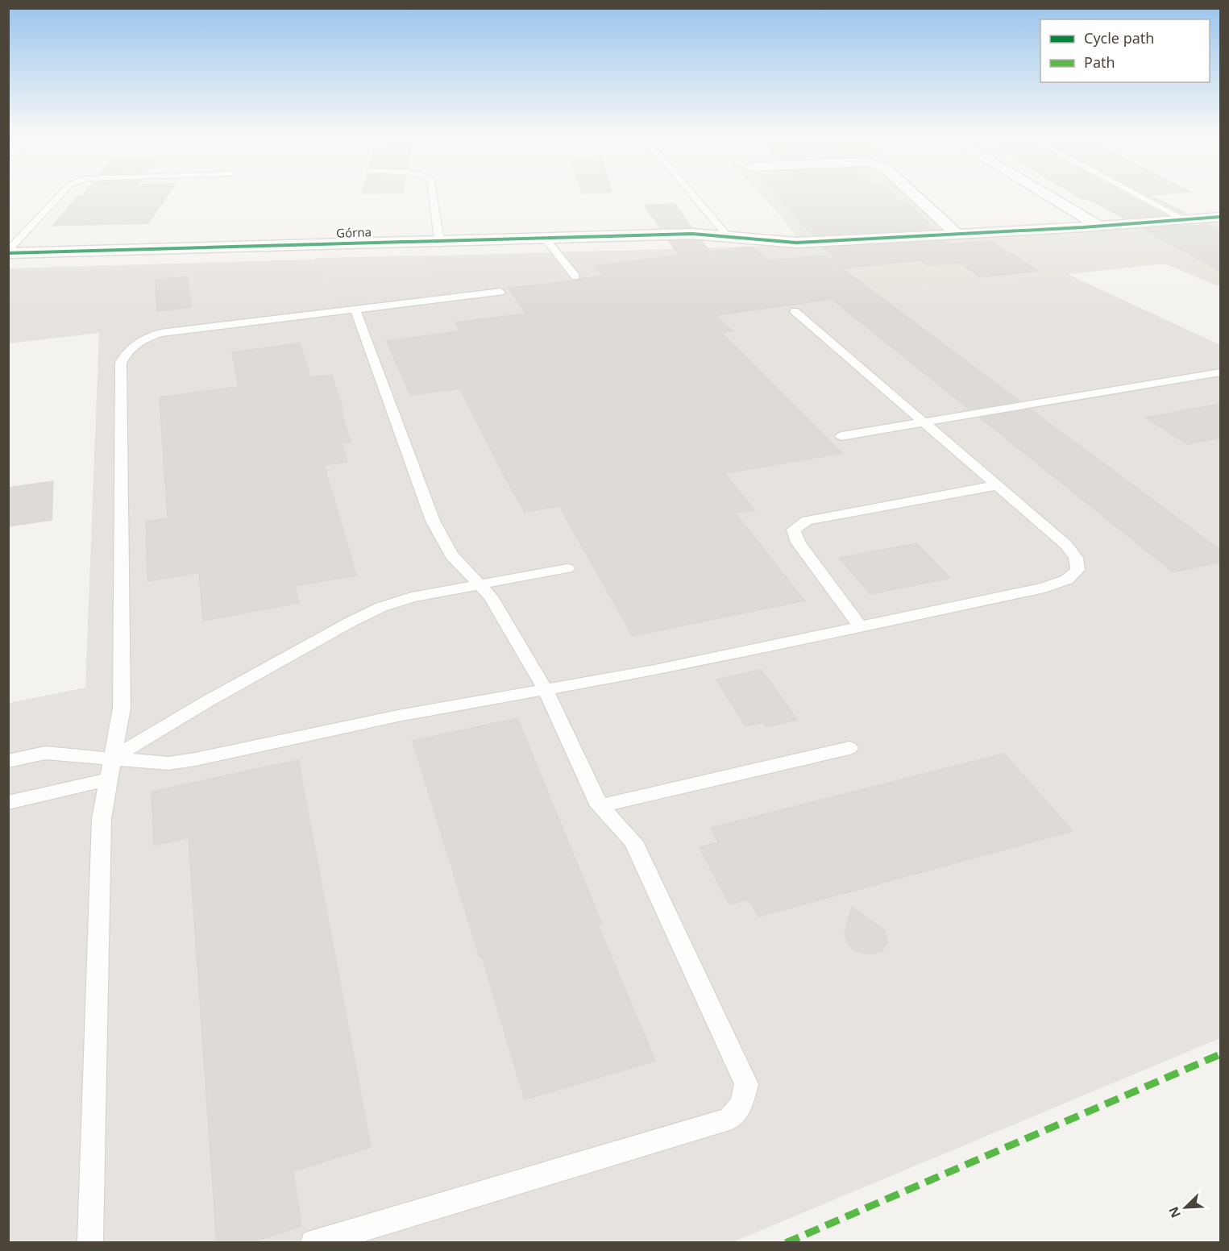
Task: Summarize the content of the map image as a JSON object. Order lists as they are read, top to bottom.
{
  "streets": {
    "street": ["Górna"]
  },
  "legend": ["Cycle path", "Path"],
  "north": "bottom left"
}
